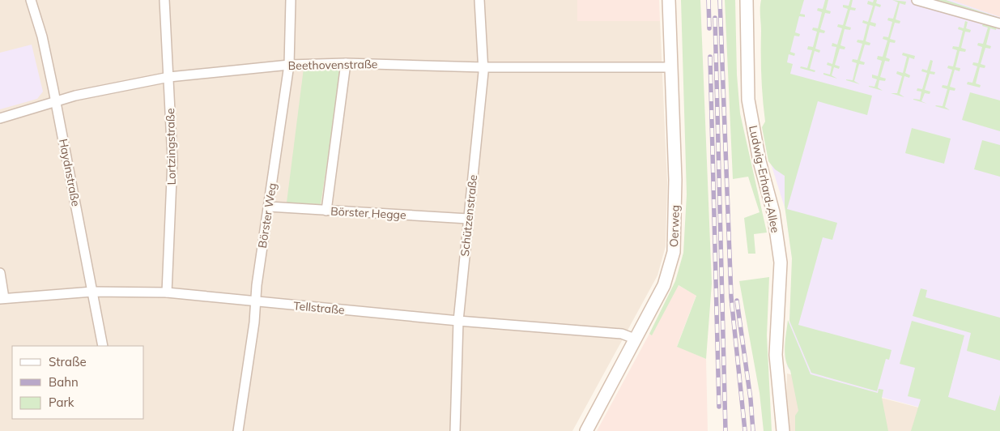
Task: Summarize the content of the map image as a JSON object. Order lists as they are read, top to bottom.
{
  "streets": {
    "main road": ["Ludwig-Erhard-Allee", "Oerweg"],
    "street": [
      "Beethovenstraße",
      "Lortzingstraße",
      "Haydnstraße",
      "Börster Hegge",
      "Börster Weg",
      "Schützenstraße",
      "Tellstraße"
    ]
  },
  "crossings": [
    ["Beethovenstraße", "Lortzingstraße"],
    ["Beethovenstraße", "Haydnstraße"],
    ["Beethovenstraße", "Börster Weg"],
    ["Beethovenstraße", "Schützenstraße"],
    ["Beethovenstraße", "Oerweg"],
    ["Lortzingstraße", "Tellstraße"],
    ["Haydnstraße", "Tellstraße"],
    ["Börster Hegge", "Börster Weg"],
    ["Börster Hegge", "Schützenstraße"],
    ["Börster Weg", "Tellstraße"],
    ["Schützenstraße", "Tellstraße"],
    ["Oerweg", "Tellstraße"]
  ],
  "legend": ["Straße", "Bahn", "Park"]
}
